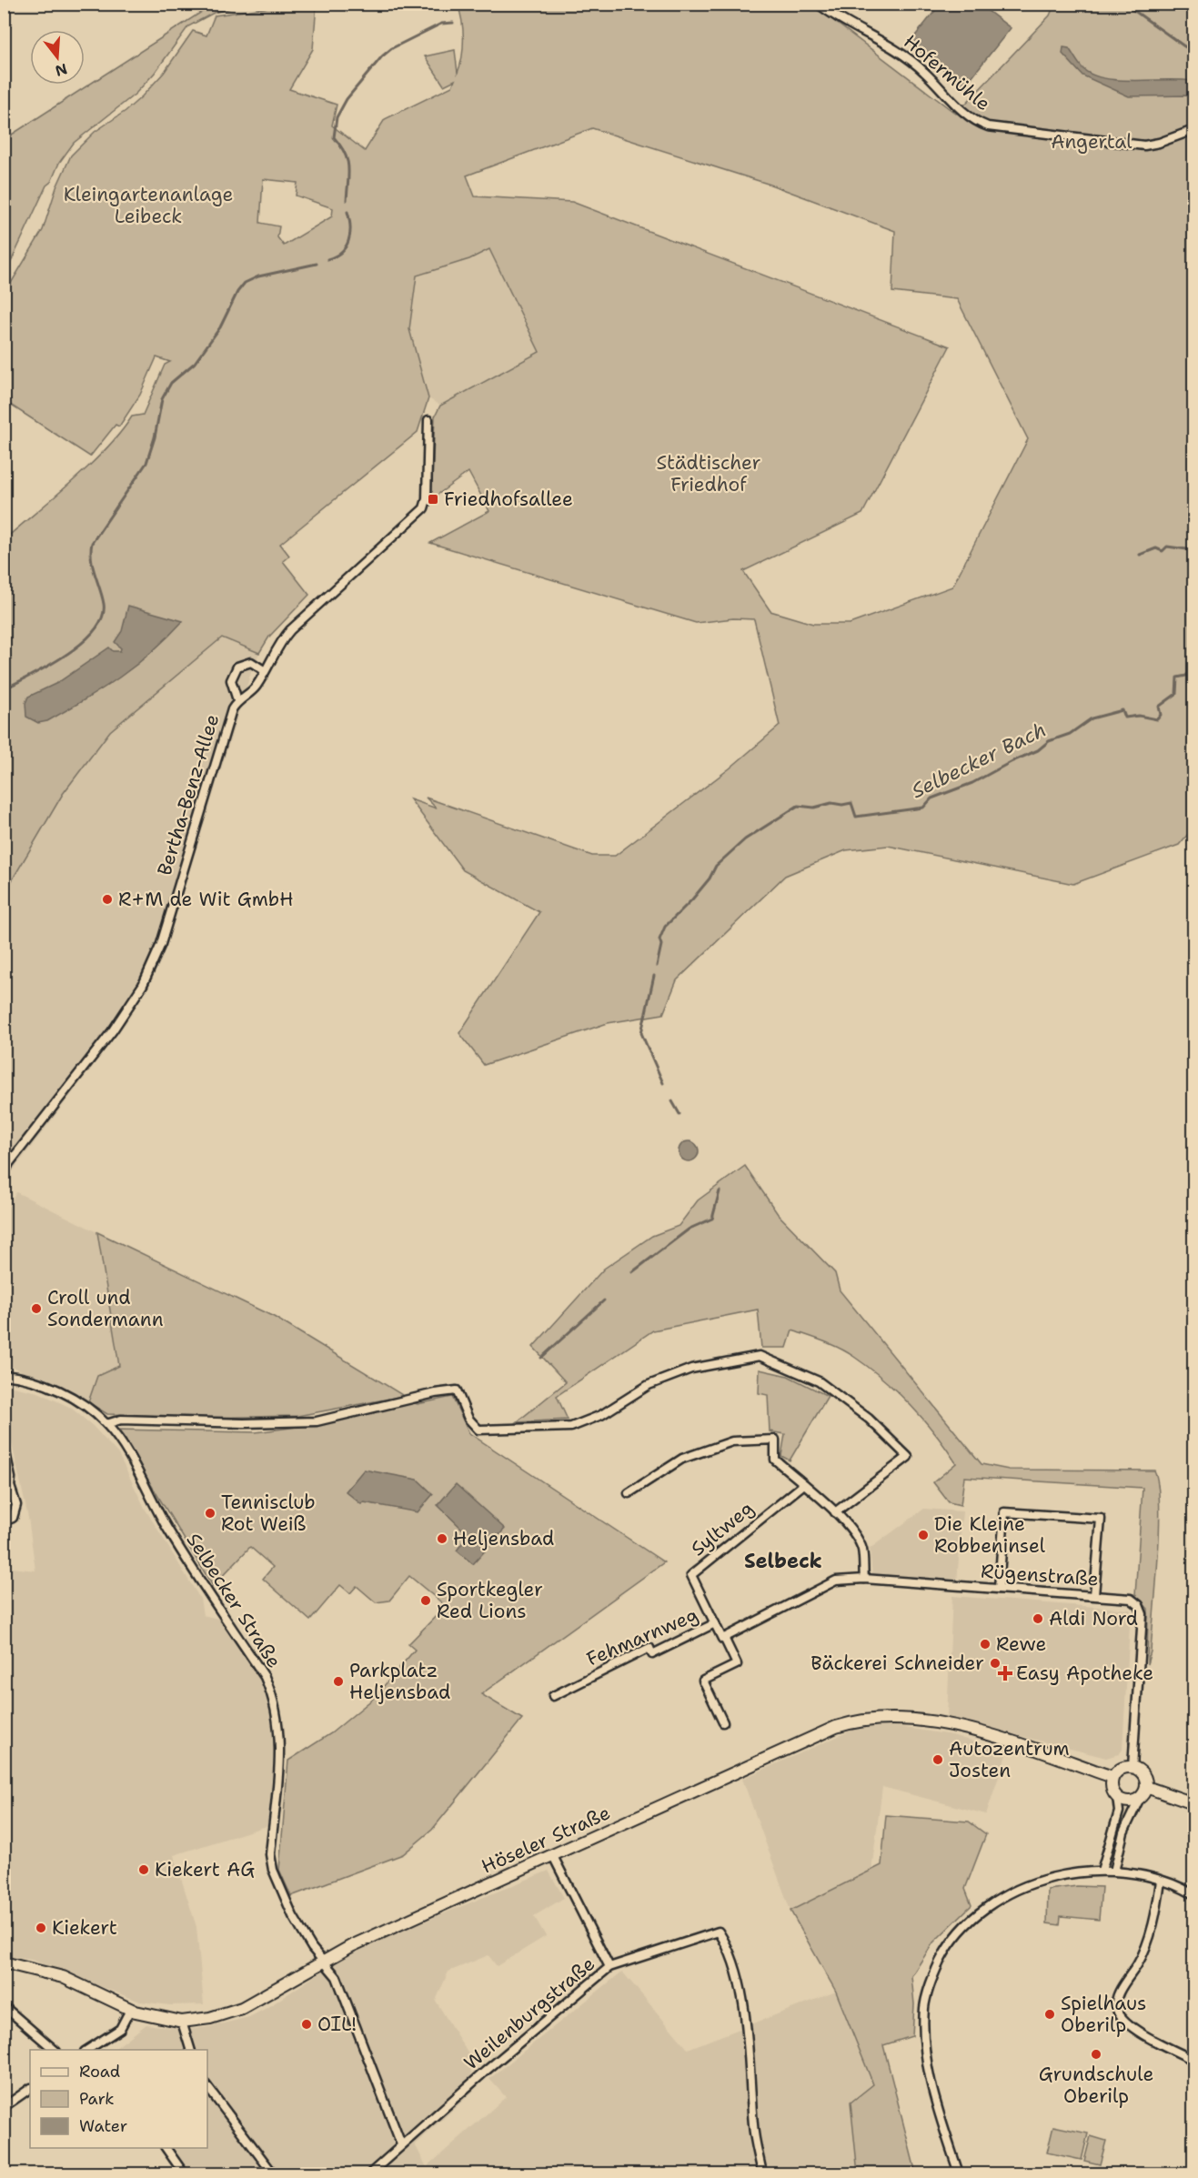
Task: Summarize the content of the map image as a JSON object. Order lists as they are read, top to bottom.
{
  "streets": {
    "main road": ["Höseler Straße"],
    "street": [
      "Hofermühle",
      "Bertha-Benz-Allee",
      "Syltweg",
      "Rügenstraße",
      "Selbecker Straße",
      "Fehmarnweg",
      "Weilenburgstraße"
    ]
  },
  "crossings": [
    ["Syltweg", "Rügenstraße"],
    ["Syltweg", "Fehmarnweg"],
    ["Rügenstraße", "Höseler Straße"],
    ["Selbecker Straße", "Höseler Straße"],
    ["Selbecker Straße", "Weilenburgstraße"]
  ],
  "districts": ["Selbeck"],
  "water": ["Selbecker Bach"],
  "parks": ["Angertal", "Kleingartenanlage Leibeck", "Städtischer Friedhof"],
  "places": {
    "transit": ["Friedhofsallee"],
    "other": [
      "R+M de Wit GmbH",
      "Croll und Sondermann",
      "Tennisclub Rot Weiß",
      "Die Kleine Robbeninsel",
      "Heljensbad",
      "Sportkegler Red Lions",
      "Aldi Nord",
      "Rewe",
      "Bäckerei Schneider",
      "Parkplatz Heljensbad",
      "Autozentrum Josten",
      "Kiekert AG",
      "Kiekert",
      "Spielhaus Oberilp",
      "OIL!",
      "Grundschule Oberilp"
    ],
    "health": ["Easy Apotheke"]
  },
  "legend": ["Road", "Park", "Water"],
  "north": "bottom"
}
